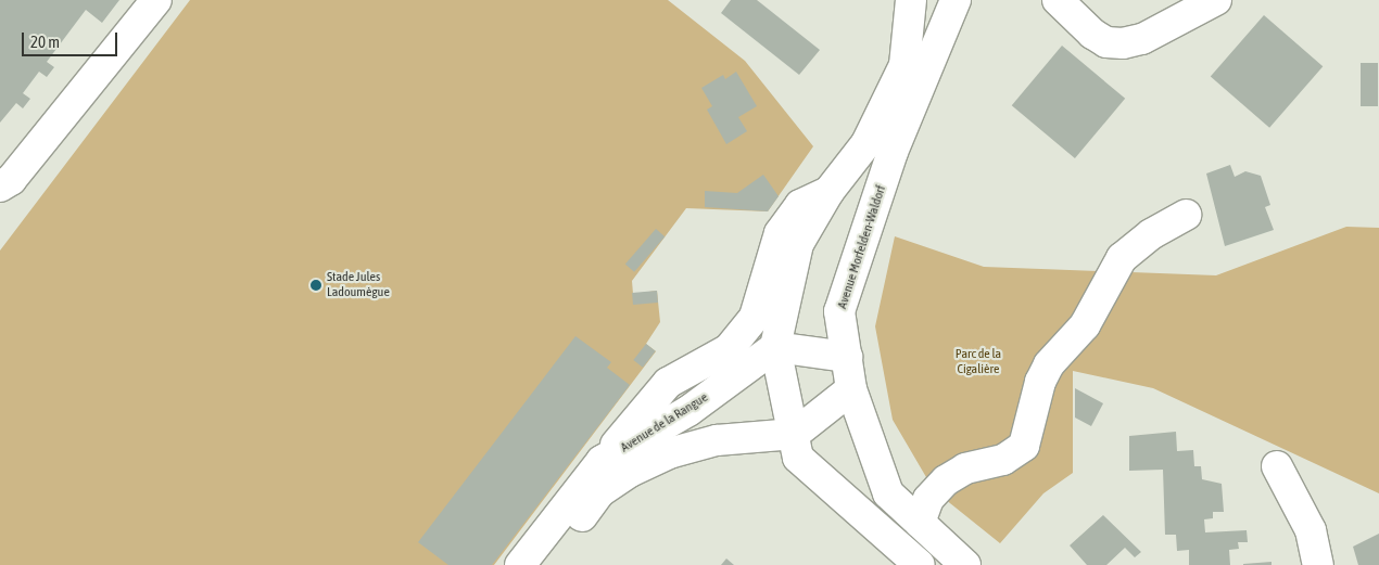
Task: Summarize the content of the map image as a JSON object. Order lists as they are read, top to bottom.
{
  "streets": {
    "main road": ["Avenue Morfelden-Waldorf", "Avenue de la Rangue"]
  },
  "parks": ["Parc de la Cigalière"],
  "places": ["Stade Jules Ladoumègue"],
  "scale_bar": "20 m"
}
